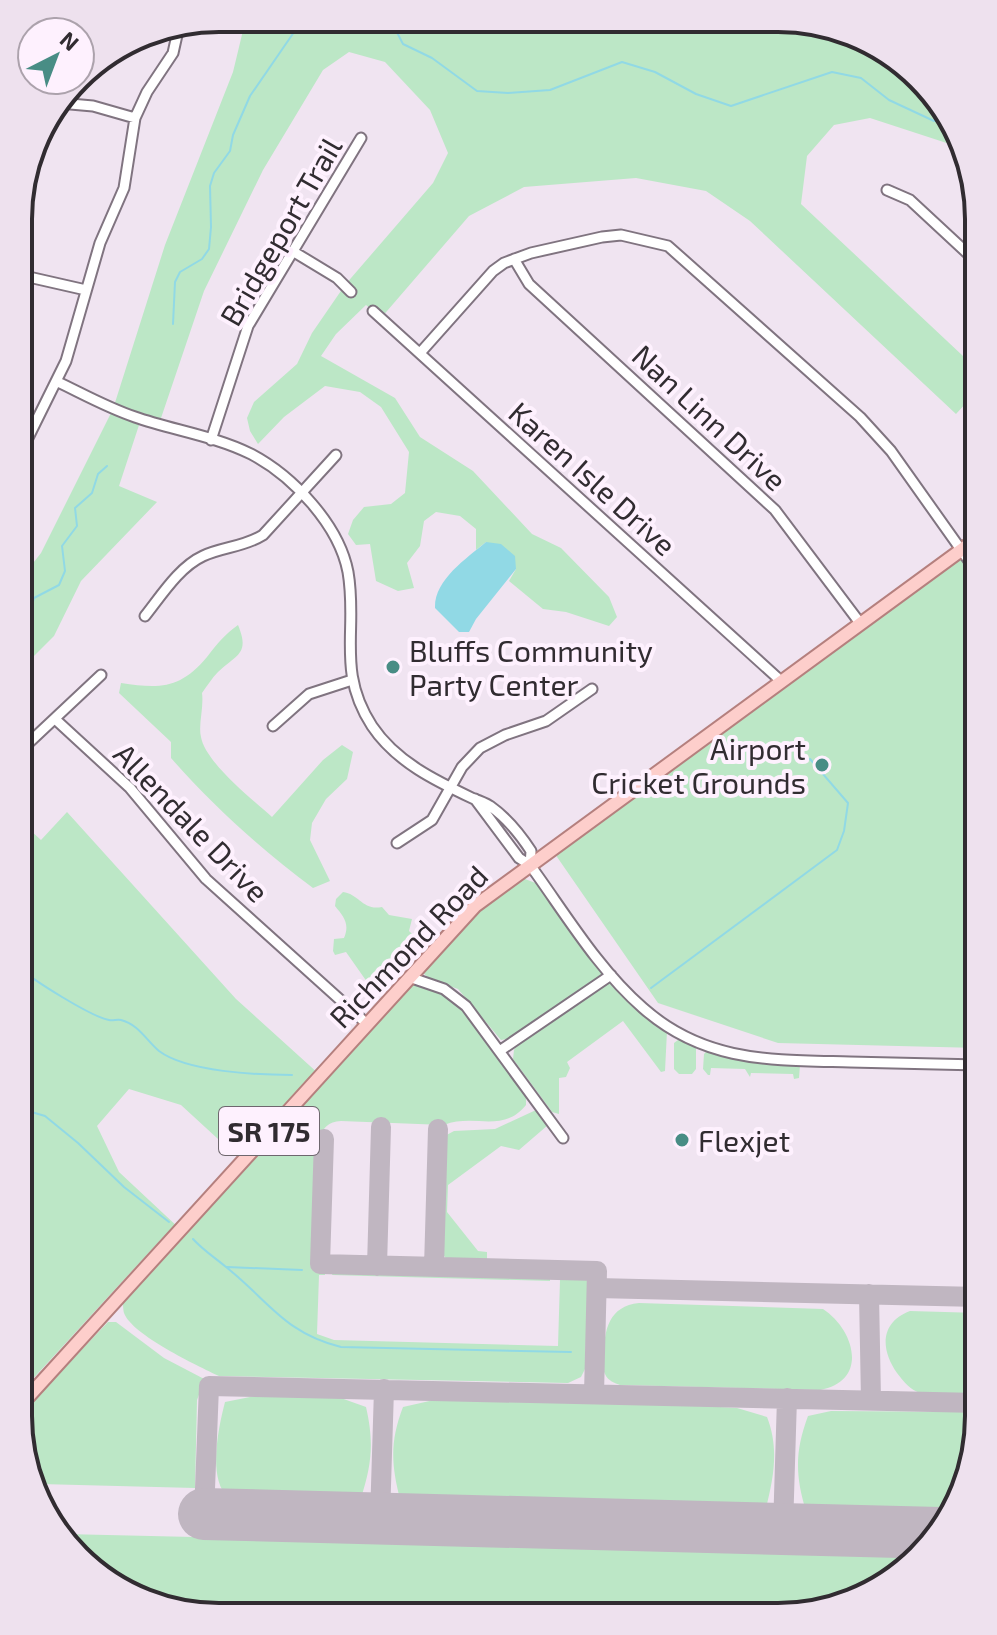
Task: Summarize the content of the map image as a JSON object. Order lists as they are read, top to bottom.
{
  "streets": {
    "main road": ["Richmond Road", "SR 175"],
    "street": [
      "Bridgeport Trail",
      "Nan Linn Drive",
      "Karen Isle Drive",
      "Allendale Drive"
    ]
  },
  "crossings": [
    ["Nan Linn Drive", "Richmond Road"],
    ["Karen Isle Drive", "Richmond Road"],
    ["Allendale Drive", "Richmond Road"]
  ],
  "places": ["Bluffs Community Party Center", "Airport Cricket Grounds", "Flexjet"],
  "north": "top right"
}
